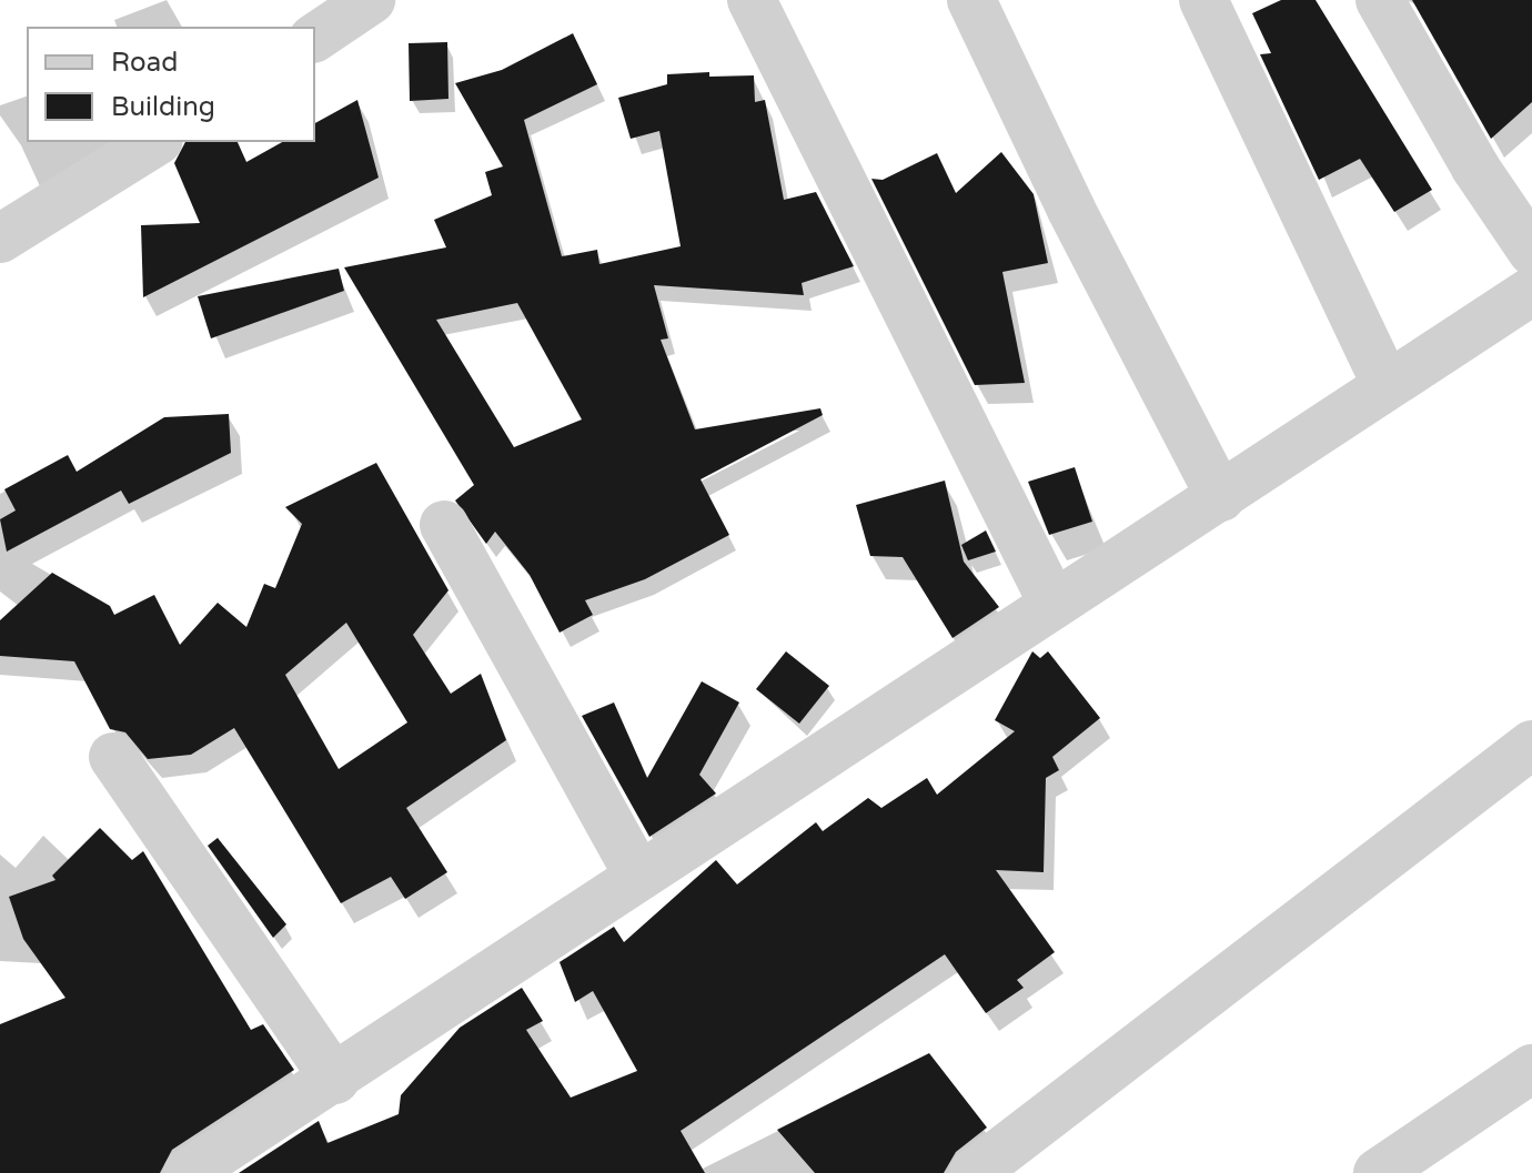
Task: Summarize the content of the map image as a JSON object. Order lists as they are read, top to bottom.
{
  "legend": ["Road", "Building"]
}
